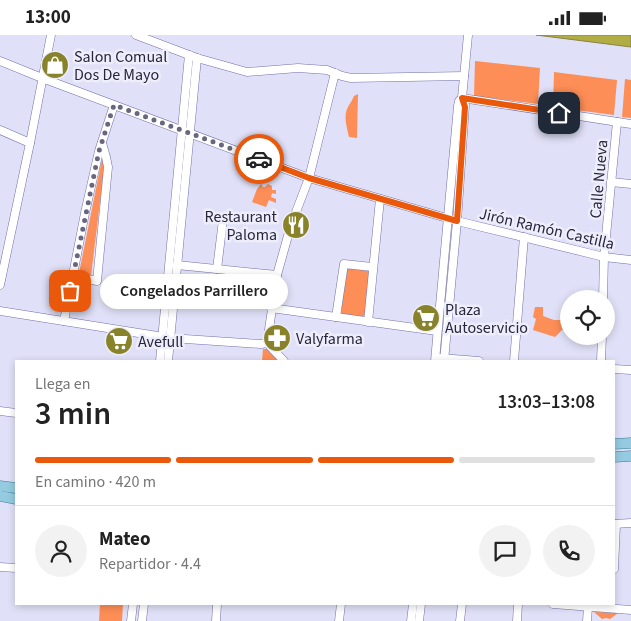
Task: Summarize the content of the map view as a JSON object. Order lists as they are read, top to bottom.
{
  "streets": {
    "street": ["Calle Nueva", "Jirón Ramón Castilla"]
  },
  "crossings": [
    ["Calle Nueva", "Jirón Ramón Castilla"]
  ],
  "places": {
    "shop": ["Salon Comual Dos De Mayo"],
    "restaurant": ["Restaurant Paloma"],
    "other": ["Congelados Parrillero"],
    "supermarket": ["Plaza Autoservicio", "Avefull"],
    "pharmacy": ["Valyfarma"]
  },
  "page": {
    "status": "13:00",
    "bubble": "Congelados Parrillero",
    "heading": ["3 min", "Llega en", "13:03–13:08"],
    "panel": ["Mateo", "Repartidor · 4.4"],
    "bar": "En camino · 420 m"
  }
}
